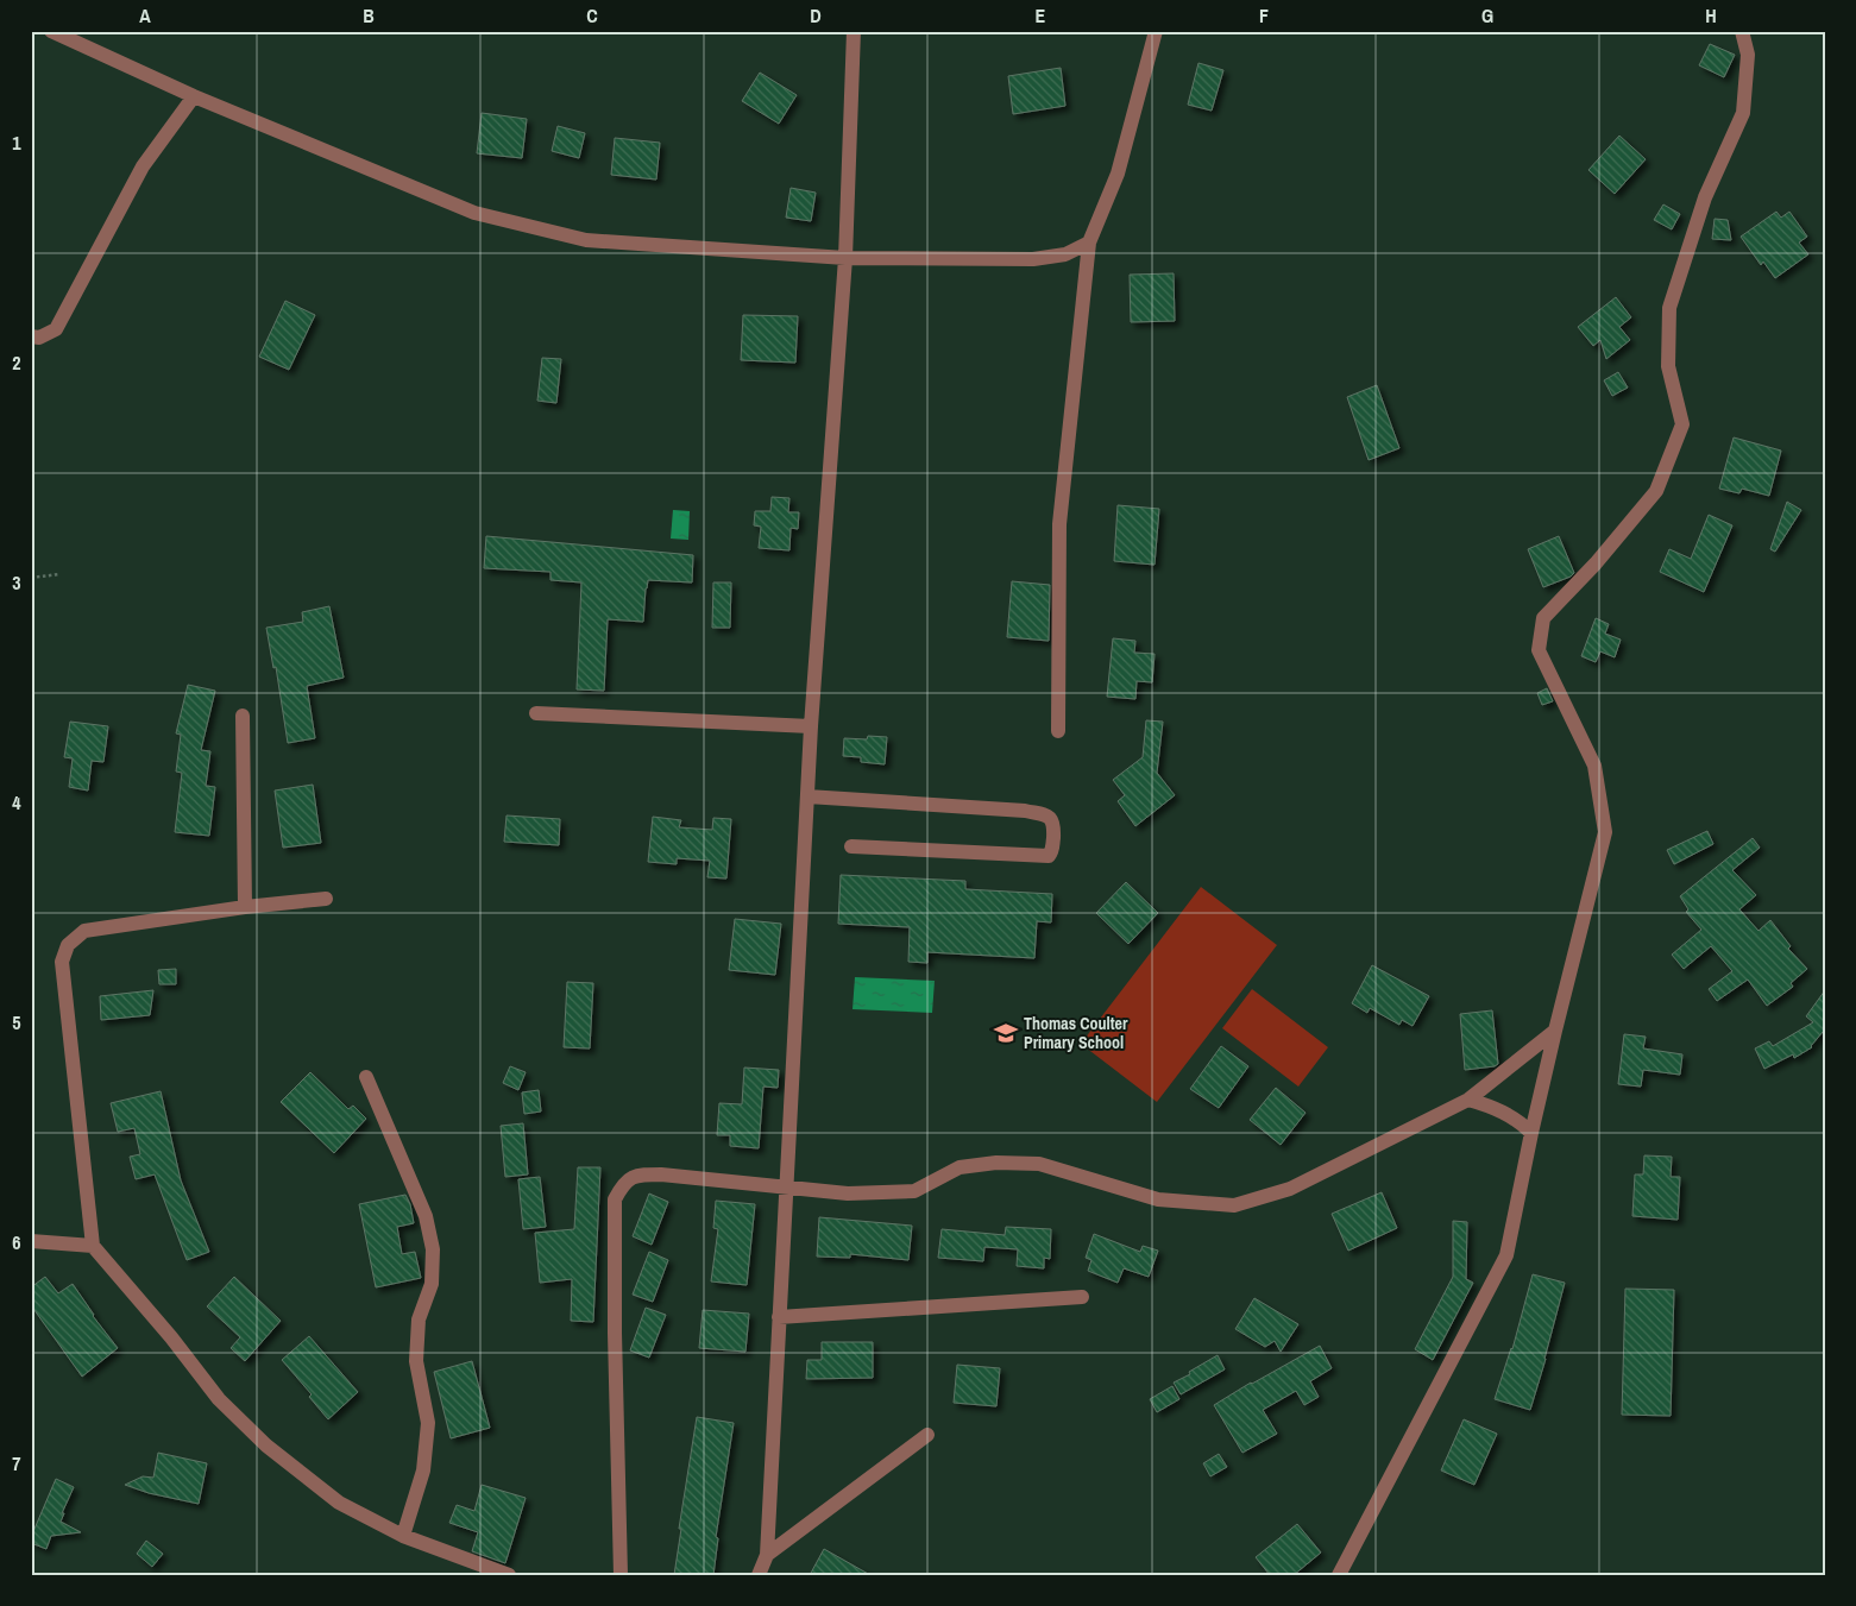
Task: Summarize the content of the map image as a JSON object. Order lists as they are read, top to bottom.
{
  "places": {
    "school or university": ["Thomas Coulter Primary School"]
  },
  "grid": {
    "columns": [
      "A",
      "B",
      "C",
      "D",
      "E",
      "F",
      "G",
      "H"
    ],
    "rows": [
      "1",
      "2",
      "3",
      "4",
      "5",
      "6",
      "7"
    ]
  }
}
